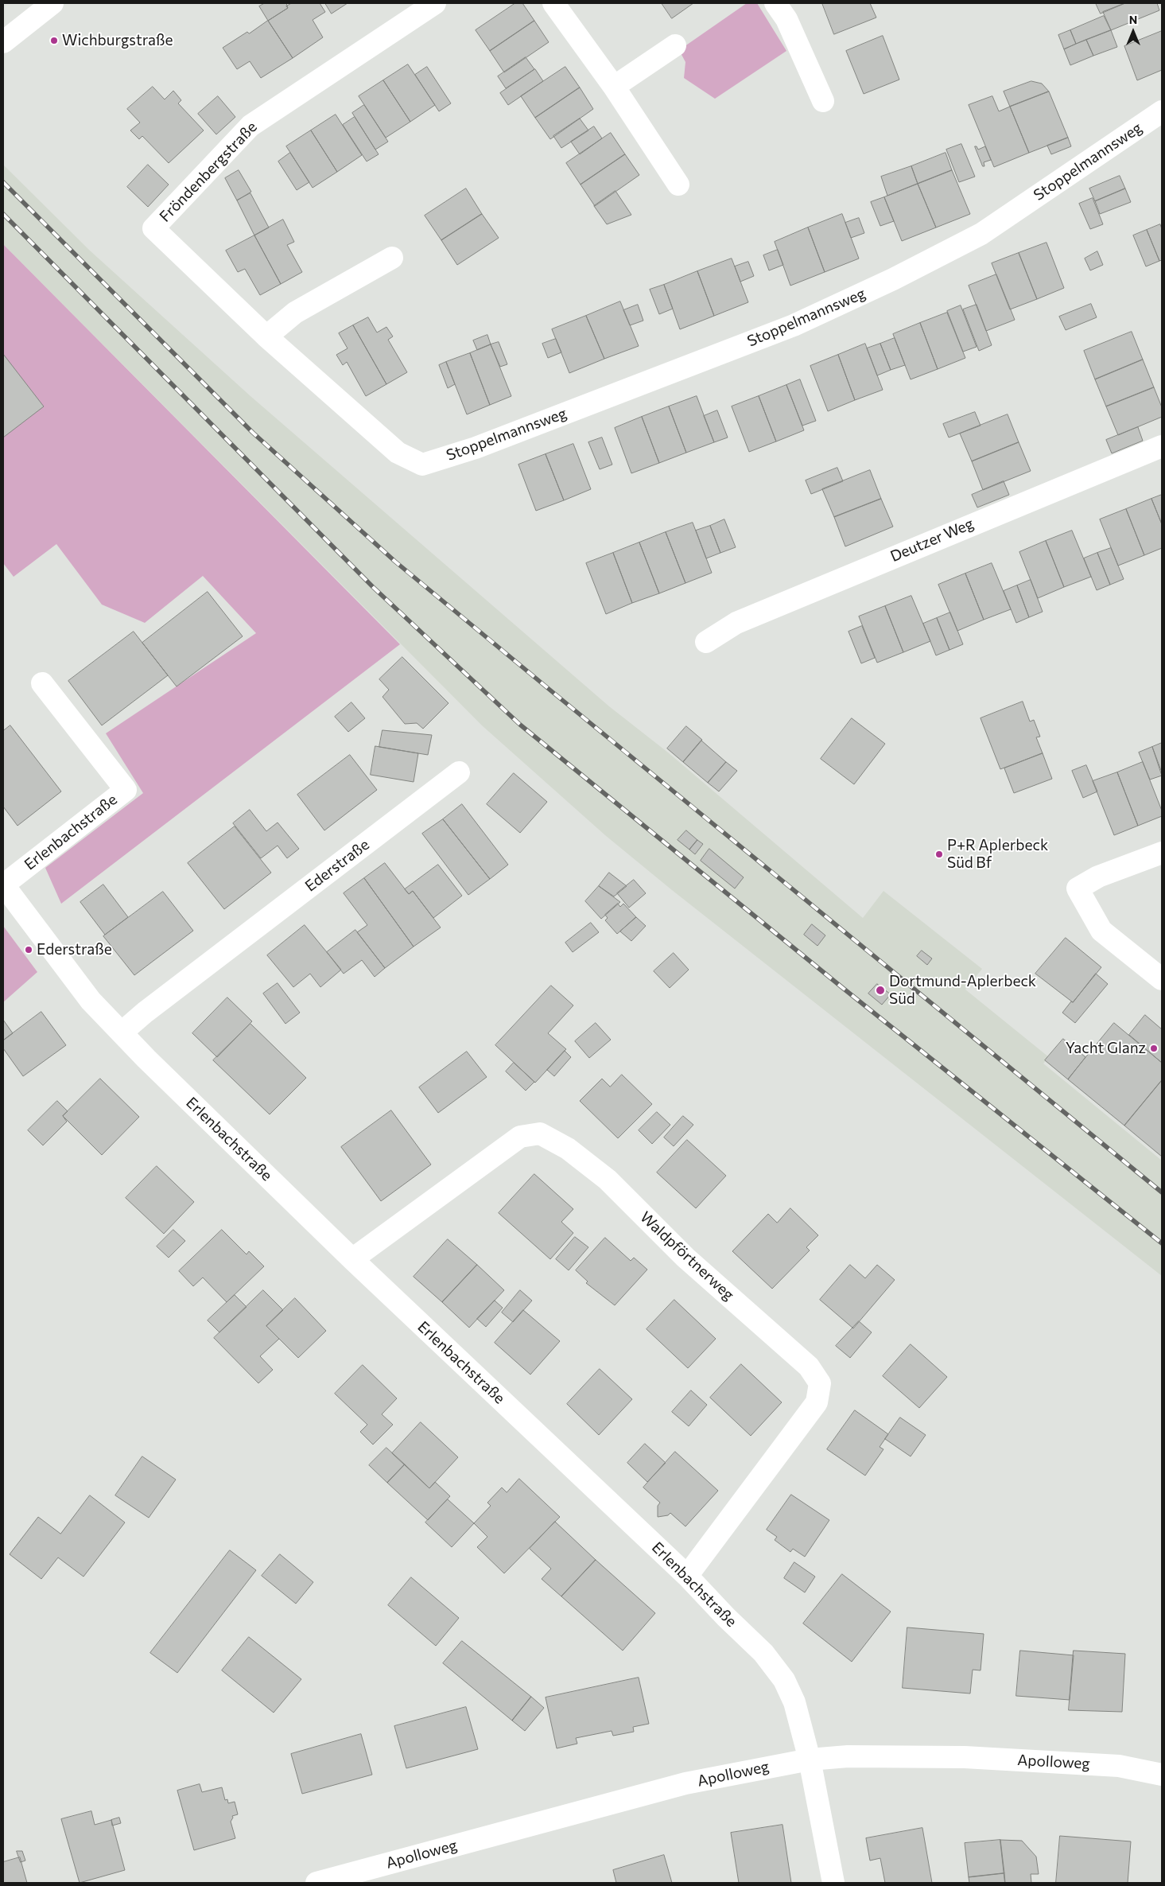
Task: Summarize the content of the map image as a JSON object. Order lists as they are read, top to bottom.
{
  "streets": {
    "street": [
      "Stoppelmannsweg",
      "Fröndenbergstraße",
      "Deutzer Weg",
      "Erlenbachstraße",
      "Ederstraße",
      "Waldpförtnerweg",
      "Apolloweg"
    ]
  },
  "crossings": [
    ["Stoppelmannsweg", "Fröndenbergstraße"],
    ["Erlenbachstraße", "Ederstraße"],
    ["Erlenbachstraße", "Waldpförtnerweg"],
    ["Erlenbachstraße", "Apolloweg"]
  ],
  "places": [
    "Wichburgstraße",
    "P+R Aplerbeck Süd Bf",
    "Ederstraße",
    "Dortmund-Aplerbeck Süd",
    "Yacht Glanz"
  ],
  "north": "top"
}
